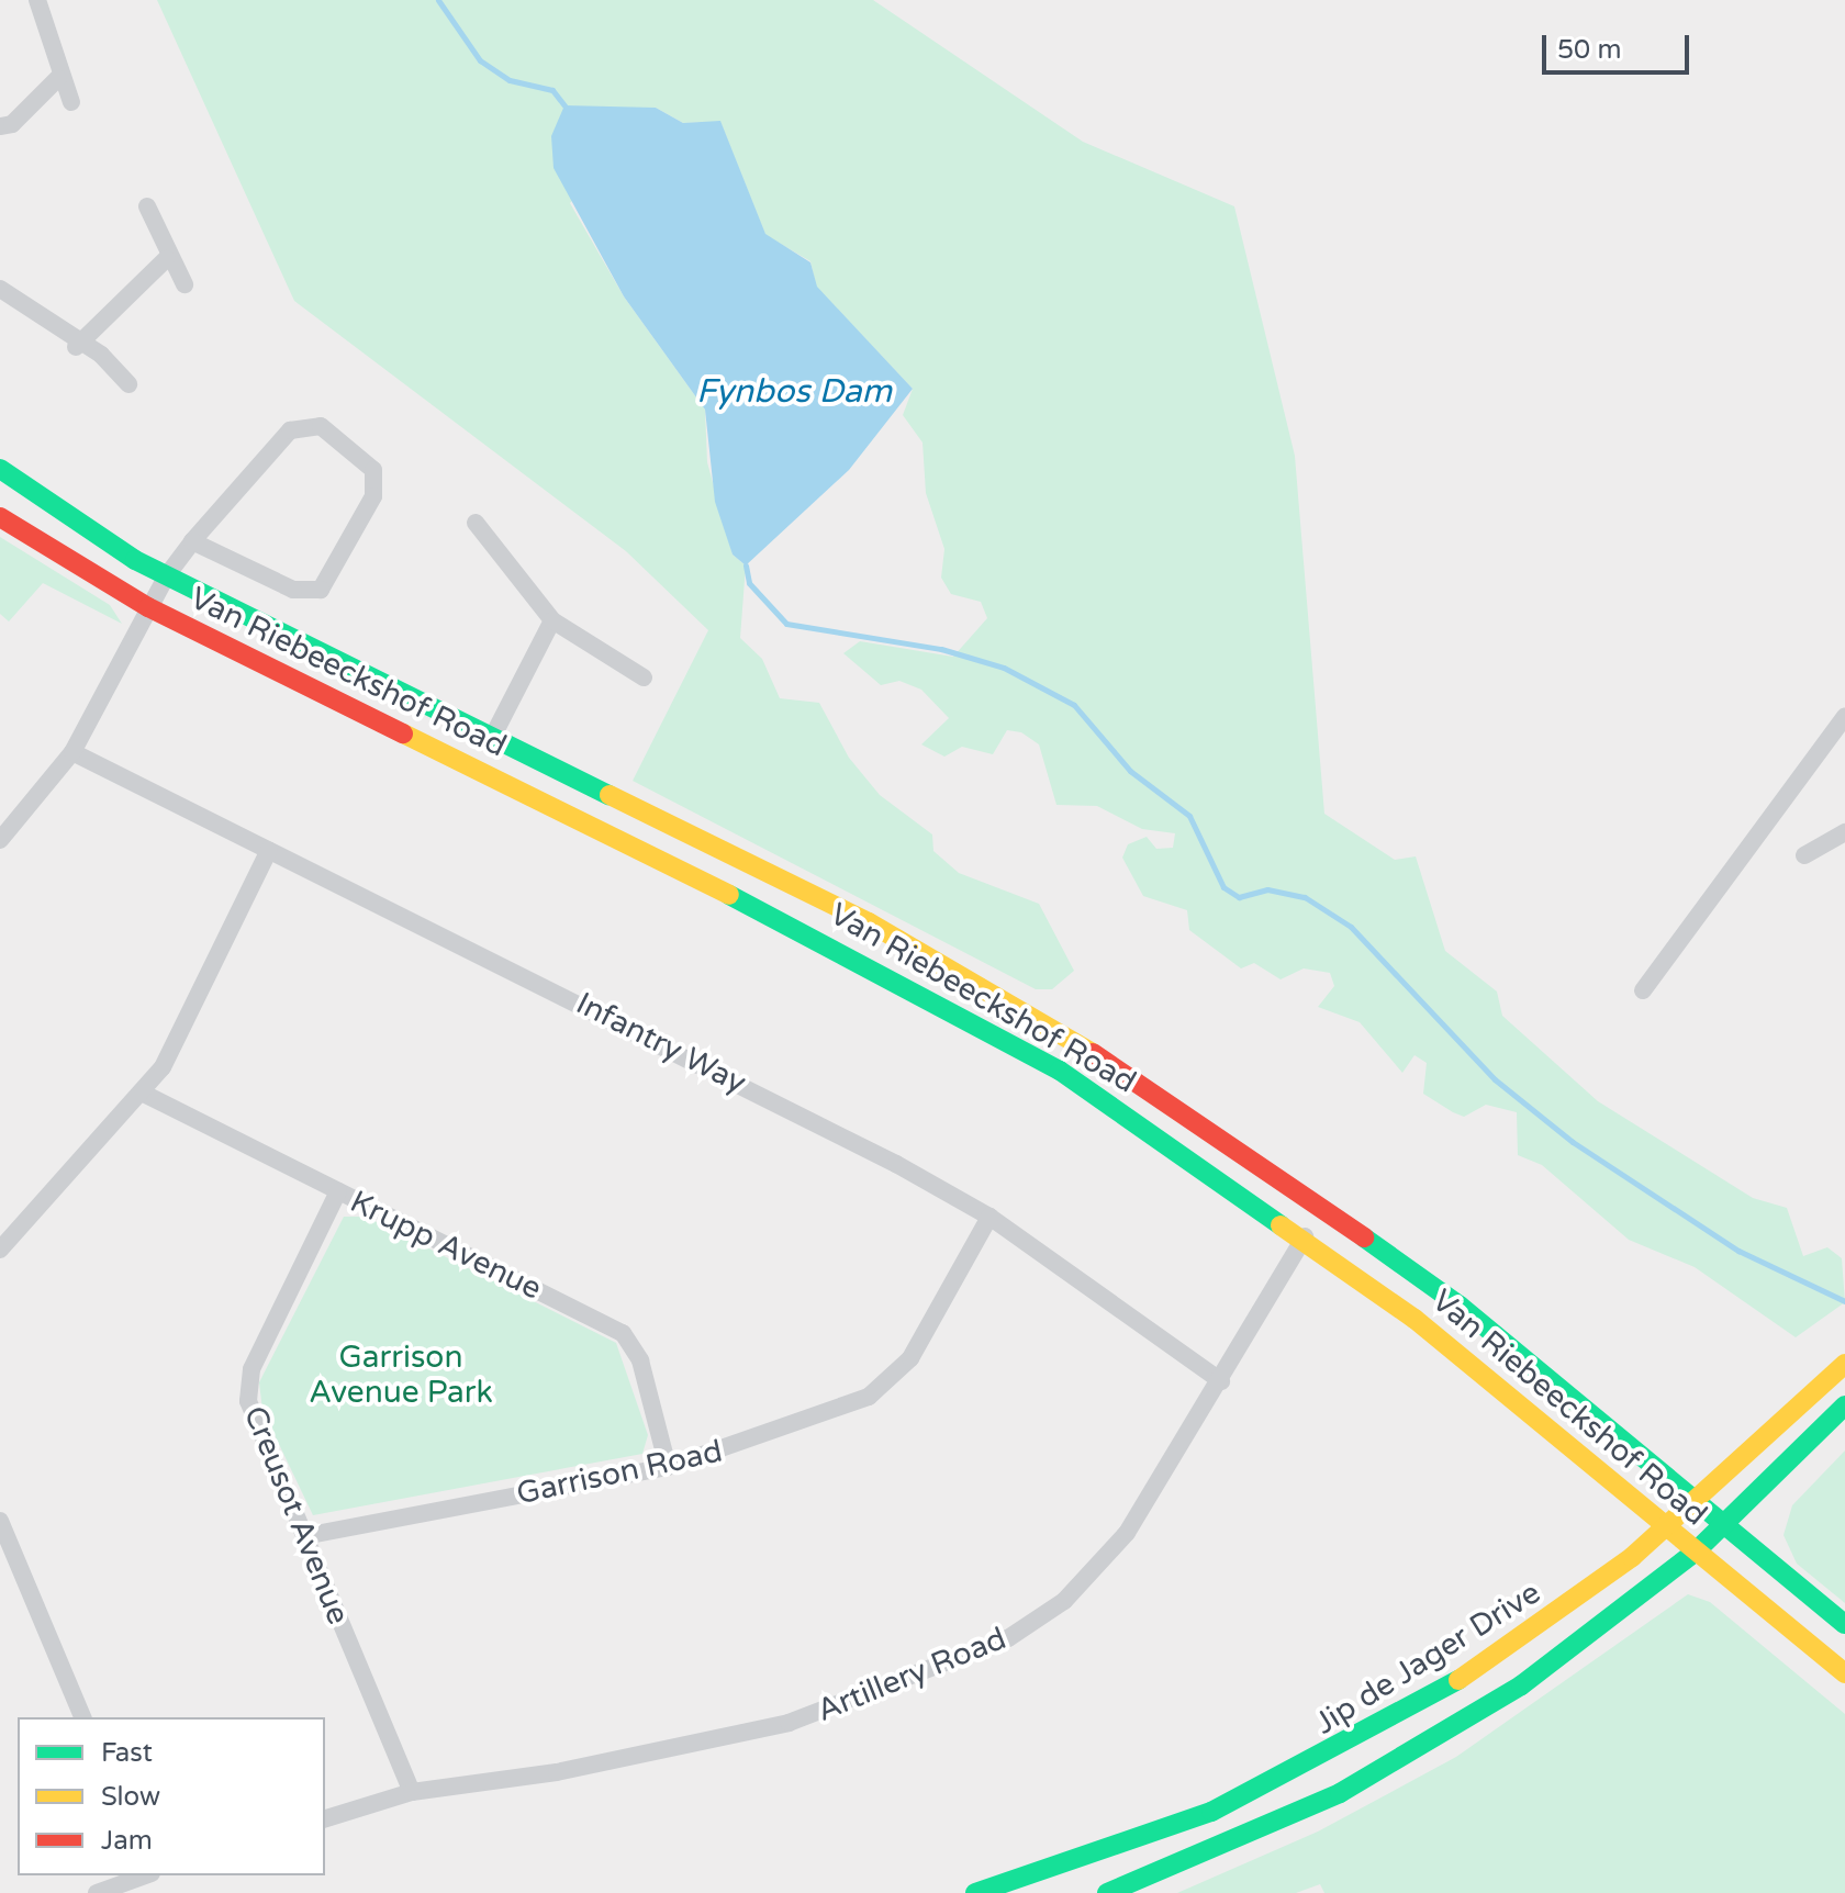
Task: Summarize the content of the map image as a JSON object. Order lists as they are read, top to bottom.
{
  "streets": {
    "street": [
      "Van Riebeeckshof Road",
      "Infantry Way",
      "Krupp Avenue",
      "Garrison Road",
      "Creusot Avenue",
      "Jip de Jager Drive",
      "Artillery Road"
    ]
  },
  "crossings": [
    ["Van Riebeeckshof Road", "Jip de Jager Drive"],
    ["Van Riebeeckshof Road", "Artillery Road"],
    ["Infantry Way", "Garrison Road"],
    ["Infantry Way", "Artillery Road"],
    ["Krupp Avenue", "Garrison Road"],
    ["Krupp Avenue", "Creusot Avenue"],
    ["Garrison Road", "Creusot Avenue"],
    ["Creusot Avenue", "Artillery Road"]
  ],
  "water": ["Fynbos Dam"],
  "parks": ["Garrison Avenue Park"],
  "legend": ["Fast", "Slow", "Jam"],
  "scale_bar": "50 m"
}
